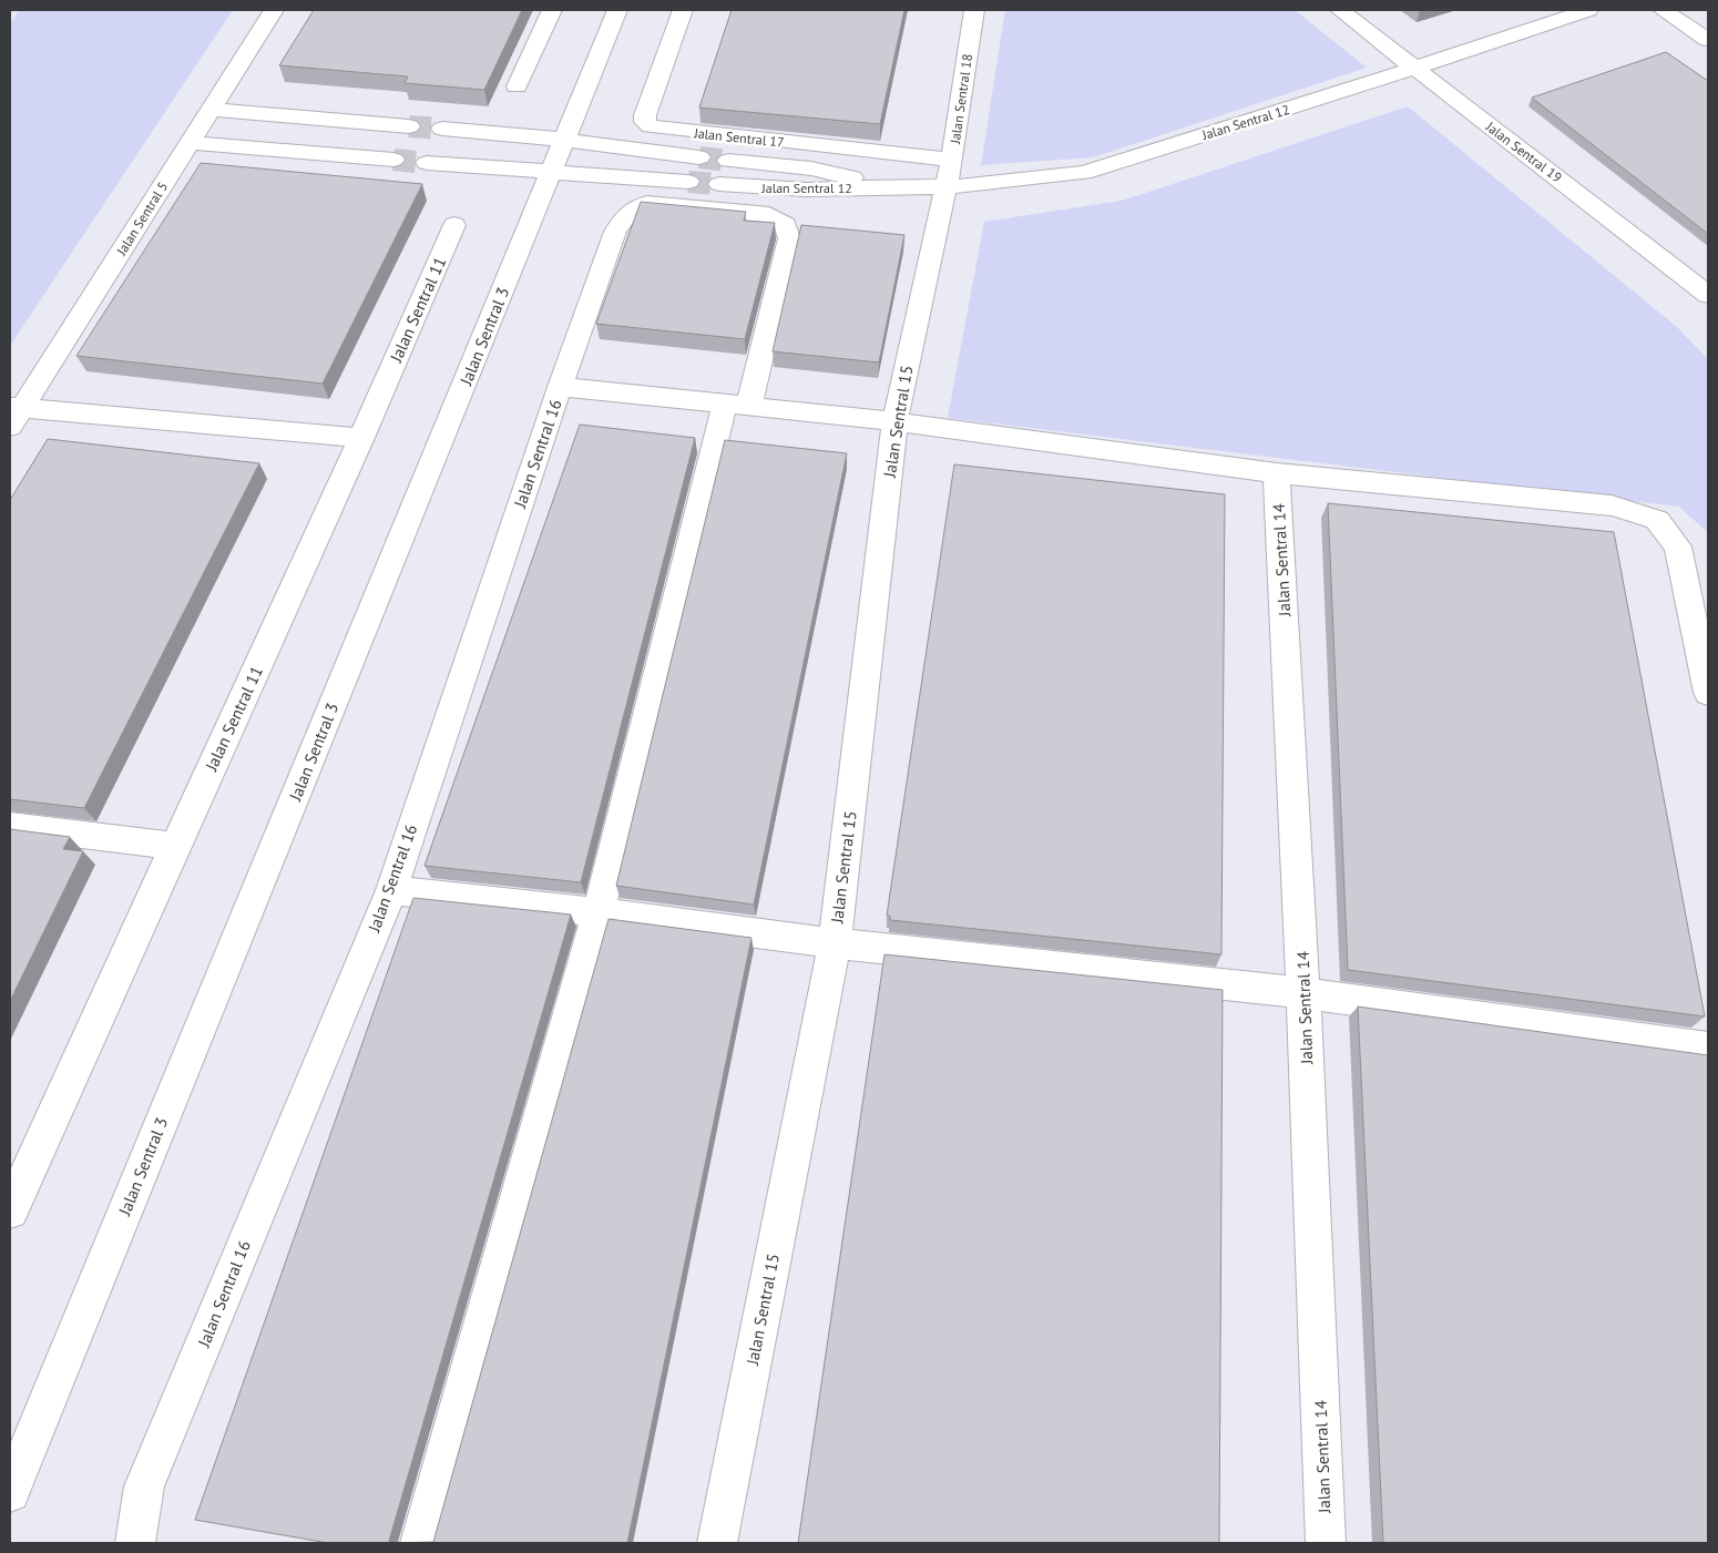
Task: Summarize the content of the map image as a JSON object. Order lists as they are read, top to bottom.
{
  "streets": {
    "street": [
      "Jalan Sentral 18",
      "Jalan Sentral 12",
      "Jalan Sentral 17",
      "Jalan Sentral 19",
      "Jalan Sentral 5",
      "Jalan Sentral 11",
      "Jalan Sentral 3",
      "Jalan Sentral 15",
      "Jalan Sentral 16",
      "Jalan Sentral 14"
    ]
  },
  "crossings": [
    ["Jalan Sentral 18", "Jalan Sentral 12"],
    ["Jalan Sentral 18", "Jalan Sentral 17"],
    ["Jalan Sentral 18", "Jalan Sentral 15"],
    ["Jalan Sentral 12", "Jalan Sentral 17"],
    ["Jalan Sentral 12", "Jalan Sentral 19"],
    ["Jalan Sentral 12", "Jalan Sentral 15"],
    ["Jalan Sentral 17", "Jalan Sentral 15"]
  ]
}
